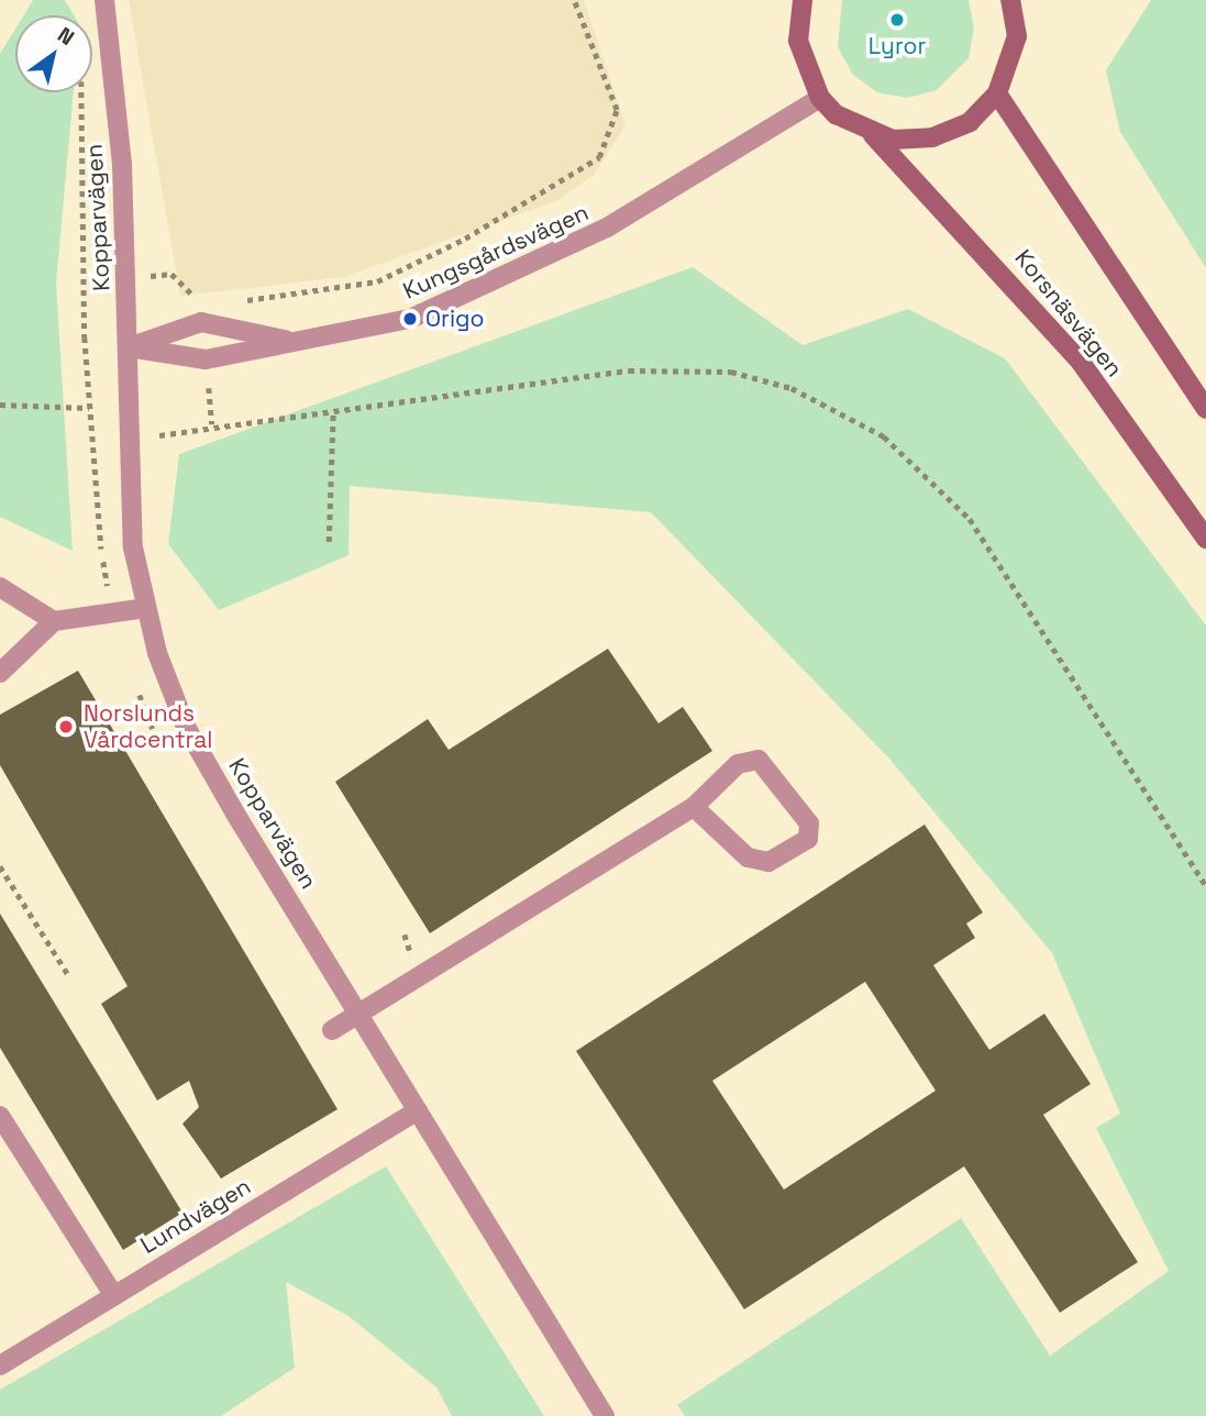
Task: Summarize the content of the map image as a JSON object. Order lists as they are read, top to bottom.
{
  "streets": {
    "main road": ["Korsnäsvägen"],
    "street": ["Kopparvägen", "Kungsgårdsvägen", "Lundvägen"]
  },
  "crossings": [
    ["Kopparvägen", "Kungsgårdsvägen"],
    ["Kopparvägen", "Lundvägen"],
    ["Kungsgårdsvägen", "Korsnäsvägen"]
  ],
  "places": ["Lyror", "Origo", "Norslunds Vårdcentral"],
  "north": "top right"
}
